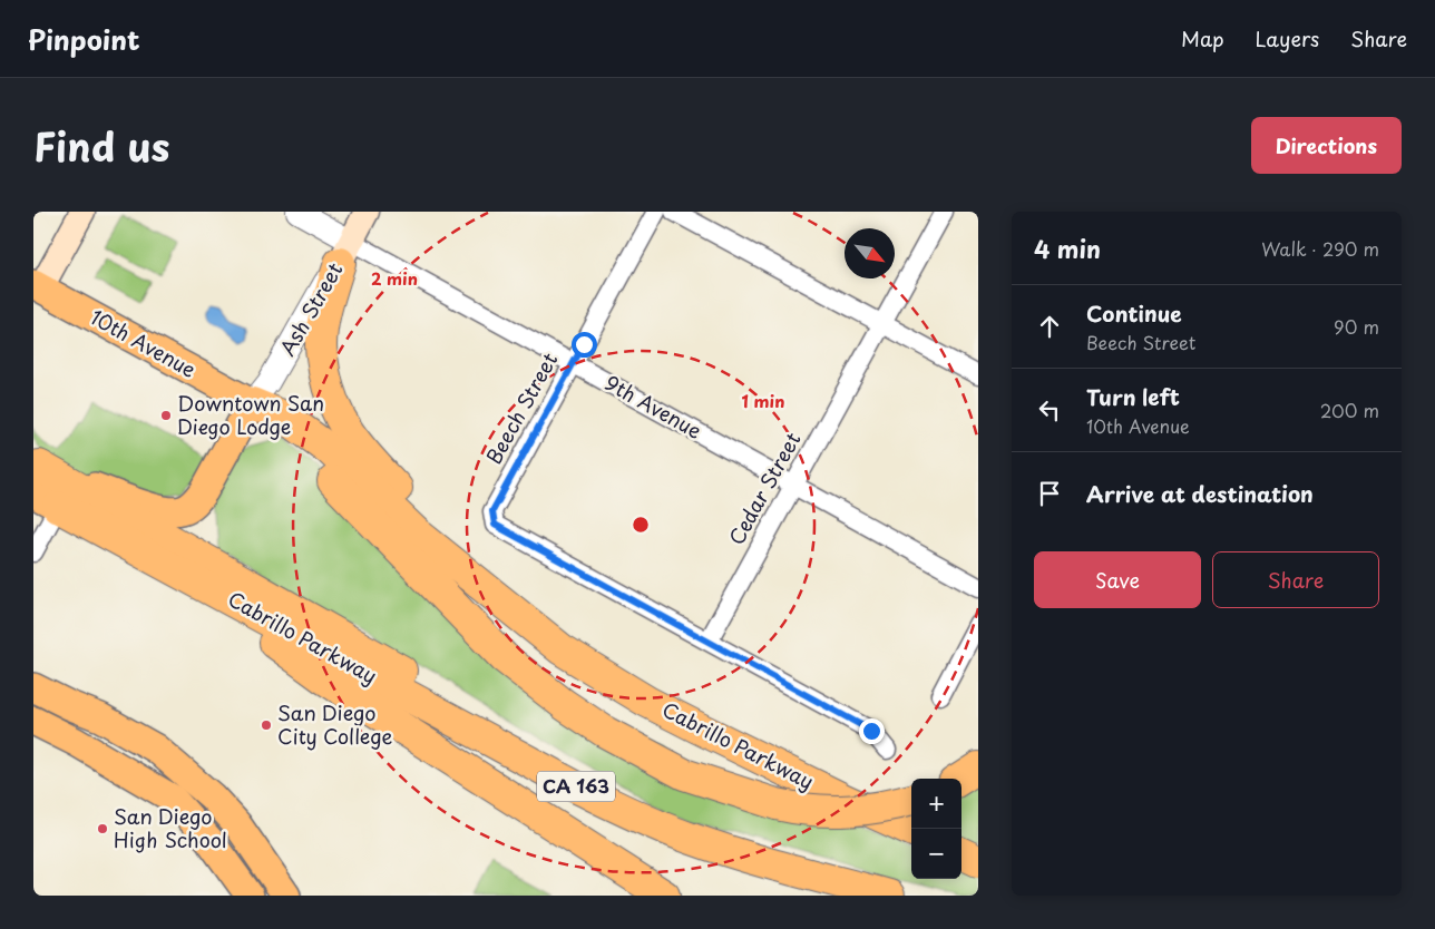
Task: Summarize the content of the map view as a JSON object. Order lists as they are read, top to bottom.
{
  "streets": {
    "highway": ["Cabrillo Parkway", "CA 163"],
    "main road": ["Ash Street", "10th Avenue"],
    "street": ["9th Avenue", "Beech Street", "Cedar Street"]
  },
  "crossings": [
    ["Ash Street", "10th Avenue"],
    ["Ash Street", "9th Avenue"],
    ["Ash Street", "Cabrillo Parkway"],
    ["10th Avenue", "Cabrillo Parkway"],
    ["9th Avenue", "Beech Street"],
    ["9th Avenue", "Cedar Street"],
    ["Beech Street", "Cedar Street"]
  ],
  "places": ["Downtown San Diego Lodge", "San Diego City College", "San Diego High School"],
  "north": "bottom right",
  "page": {
    "header": "Pinpoint",
    "nav": ["Map", "Layers", "Share"],
    "title": "Find us",
    "buttons": [
      "Directions",
      ["Save", "Share"]
    ],
    "heading": ["4 min", "Walk · 290 m"],
    "list": [
      ["Continue", "Beech Street", "90 m"],
      ["Turn left", "10th Avenue", "200 m"],
      "Arrive at destination"
    ],
    "map_buttons": ["+", "−"]
  },
  "rings": ["2 min", "1 min"]
}
